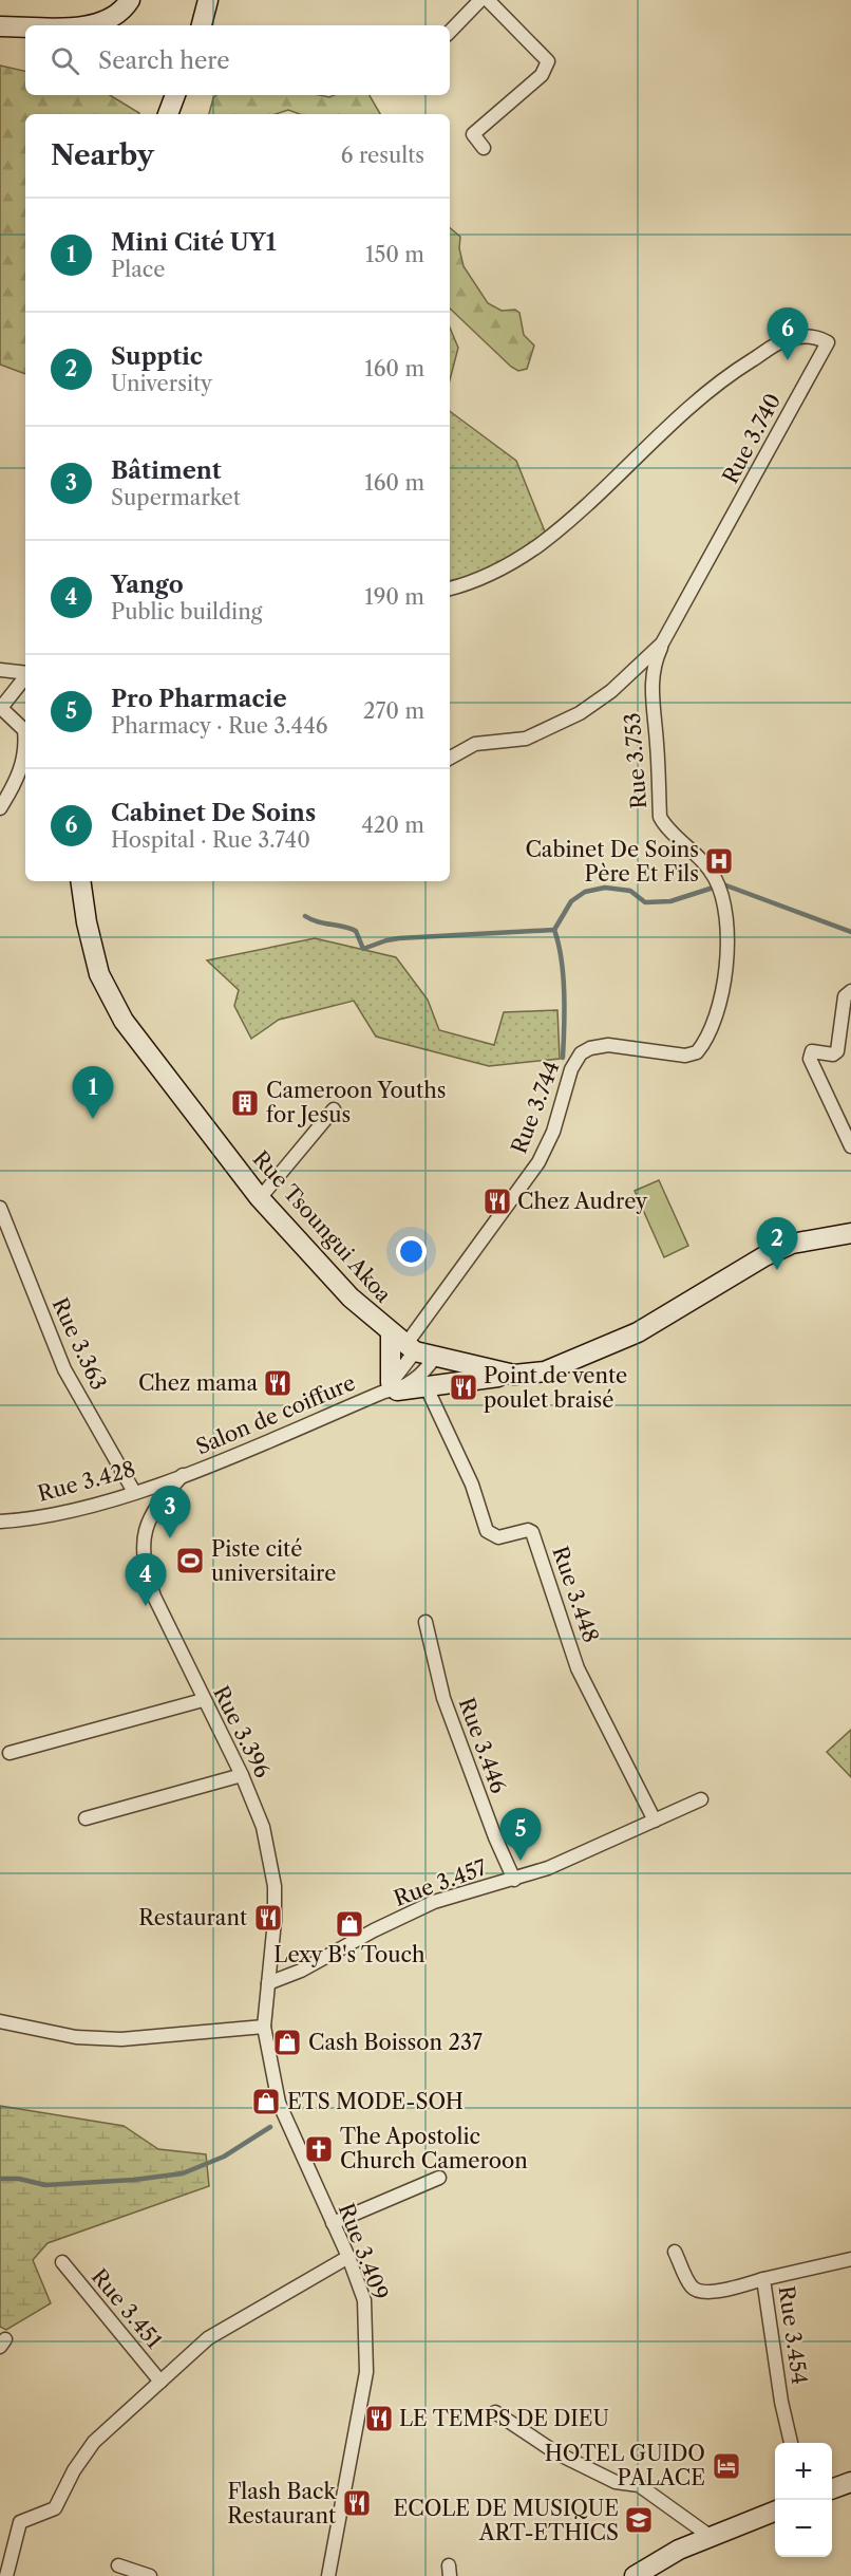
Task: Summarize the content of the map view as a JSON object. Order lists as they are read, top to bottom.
{
  "streets": {
    "main road": ["Rue Tsoungui Akoa"],
    "street": [
      "Rue 3.740",
      "Rue 3.753",
      "Rue 3.744",
      "Rue 3.363",
      "Salon de coiffure",
      "Rue 3.428",
      "Rue 3.448",
      "Rue 3.396",
      "Rue 3.446",
      "Rue 3.457",
      "Rue 3.409",
      "Rue 3.451",
      "Rue 3.454"
    ]
  },
  "crossings": [
    ["Rue 3.740", "Rue 3.753"],
    ["Rue 3.753", "Rue 3.744"],
    ["Rue 3.744", "Rue Tsoungui Akoa"],
    ["Rue 3.744", "Salon de coiffure"],
    ["Rue Tsoungui Akoa", "Salon de coiffure"],
    ["Rue 3.363", "Rue 3.428"],
    ["Salon de coiffure", "Rue 3.428"],
    ["Salon de coiffure", "Rue 3.396"],
    ["Rue 3.428", "Rue 3.396"],
    ["Rue 3.448", "Rue 3.457"],
    ["Rue 3.396", "Rue 3.457"],
    ["Rue 3.396", "Rue 3.409"],
    ["Rue 3.446", "Rue 3.457"]
  ],
  "places": {
    "hospital": ["Cabinet De Soins Père Et Fils"],
    "building": ["Cameroon Youths for Jesus"],
    "restaurant": [
      "Chez Audrey",
      "Chez mama",
      "Point de vente poulet braisé",
      "Restaurant",
      "LE TEMPS DE DIEU",
      "Flash Back Restaurant"
    ],
    "sports": ["Piste cité universitaire"],
    "shop": ["Lexy B's Touch", "Cash Boisson 237", "ETS MODE-SOH"],
    "church": ["The Apostolic Church Cameroon"],
    "hotel": ["HOTEL GUIDO PALACE"],
    "school or university": ["ECOLE DE MUSIQUE ART-ETHICS"]
  },
  "page": {
    "search": "Search here",
    "heading": ["Nearby", "6 results"],
    "list": [
      {
        "mark": "1",
        "name": "Mini Cité UY1",
        "note": "Place",
        "value": "150 m"
      },
      {
        "mark": "2",
        "name": "Supptic",
        "note": "University",
        "value": "160 m"
      },
      {
        "mark": "3",
        "name": "Bâtiment",
        "note": "Supermarket",
        "value": "160 m"
      },
      {
        "mark": "4",
        "name": "Yango",
        "note": "Public building",
        "value": "190 m"
      },
      {
        "mark": "5",
        "name": "Pro Pharmacie",
        "note": "Pharmacy · Rue 3.446",
        "value": "270 m"
      },
      {
        "mark": "6",
        "name": "Cabinet De Soins",
        "note": "Hospital · Rue 3.740",
        "value": "420 m"
      }
    ],
    "pins": [
      "6",
      "1",
      "2",
      "3",
      "4",
      "5"
    ],
    "map_buttons": ["+", "−"]
  }
}
